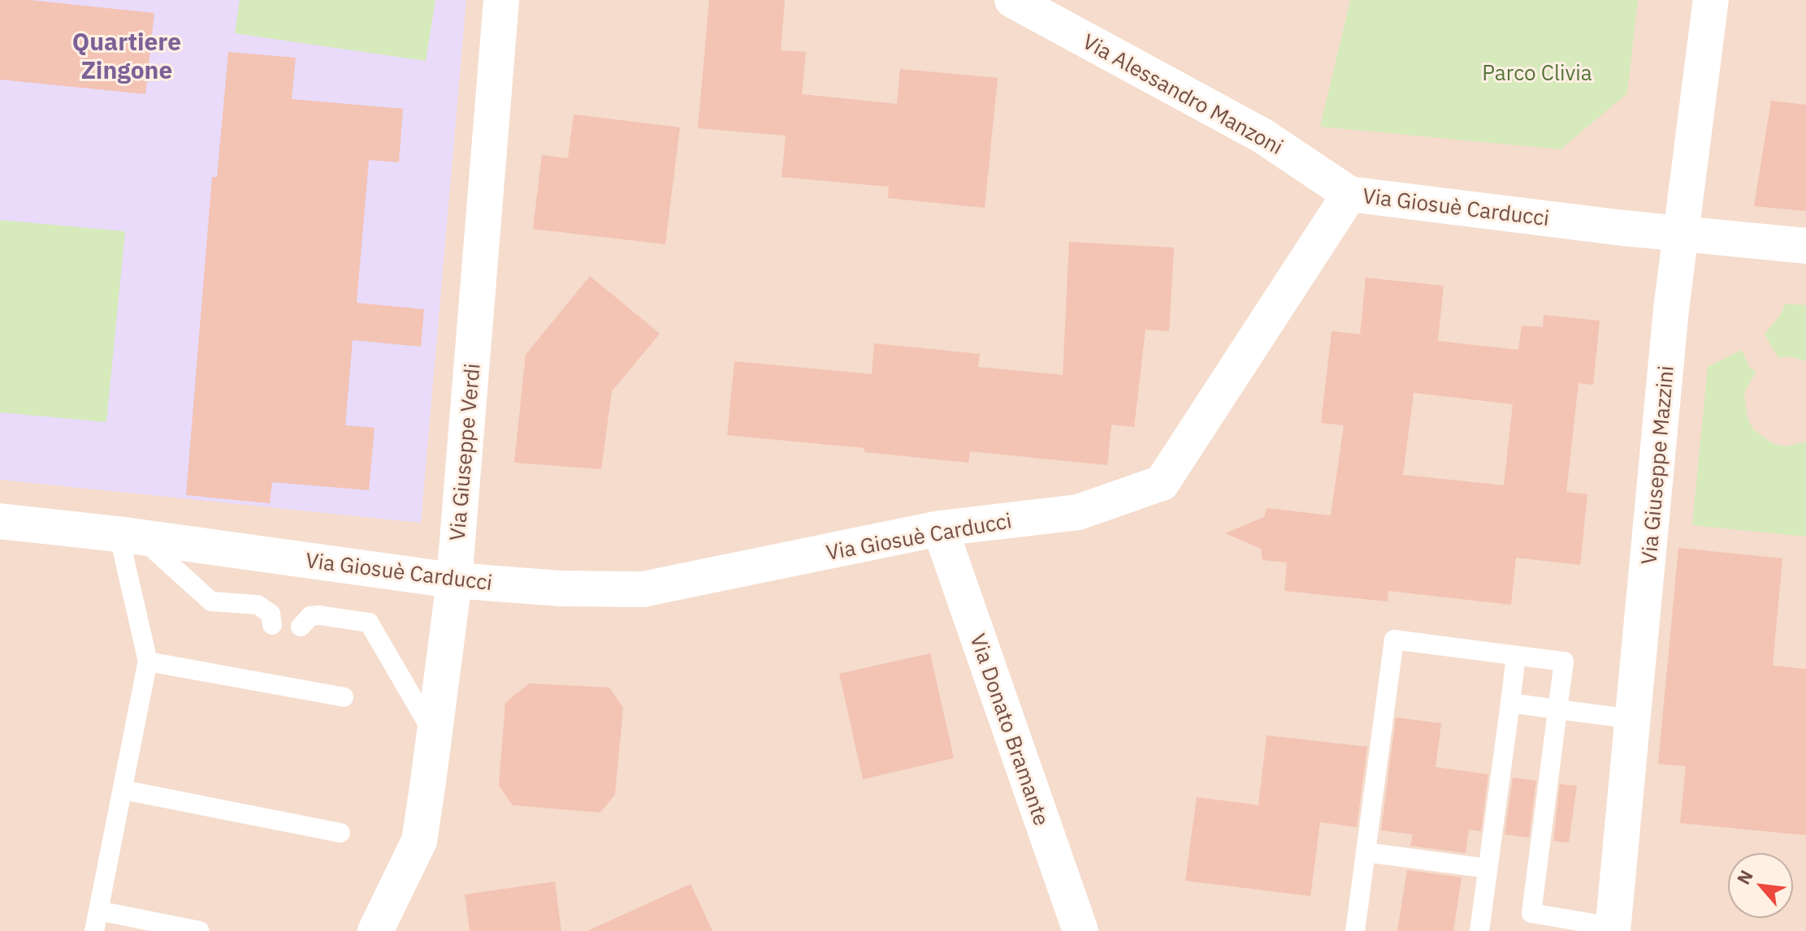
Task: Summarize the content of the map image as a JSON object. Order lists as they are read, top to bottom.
{
  "streets": {
    "street": [
      "Via Alessandro Manzoni",
      "Via Giosuè Carducci",
      "Via Giuseppe Verdi",
      "Via Giuseppe Mazzini",
      "Via Donato Bramante"
    ]
  },
  "crossings": [
    ["Via Alessandro Manzoni", "Via Giosuè Carducci"],
    ["Via Giosuè Carducci", "Via Giuseppe Verdi"],
    ["Via Giosuè Carducci", "Via Giuseppe Mazzini"],
    ["Via Giosuè Carducci", "Via Donato Bramante"]
  ],
  "districts": ["Quartiere Zingone"],
  "parks": ["Parco Clivia"],
  "north": "top left"
}
